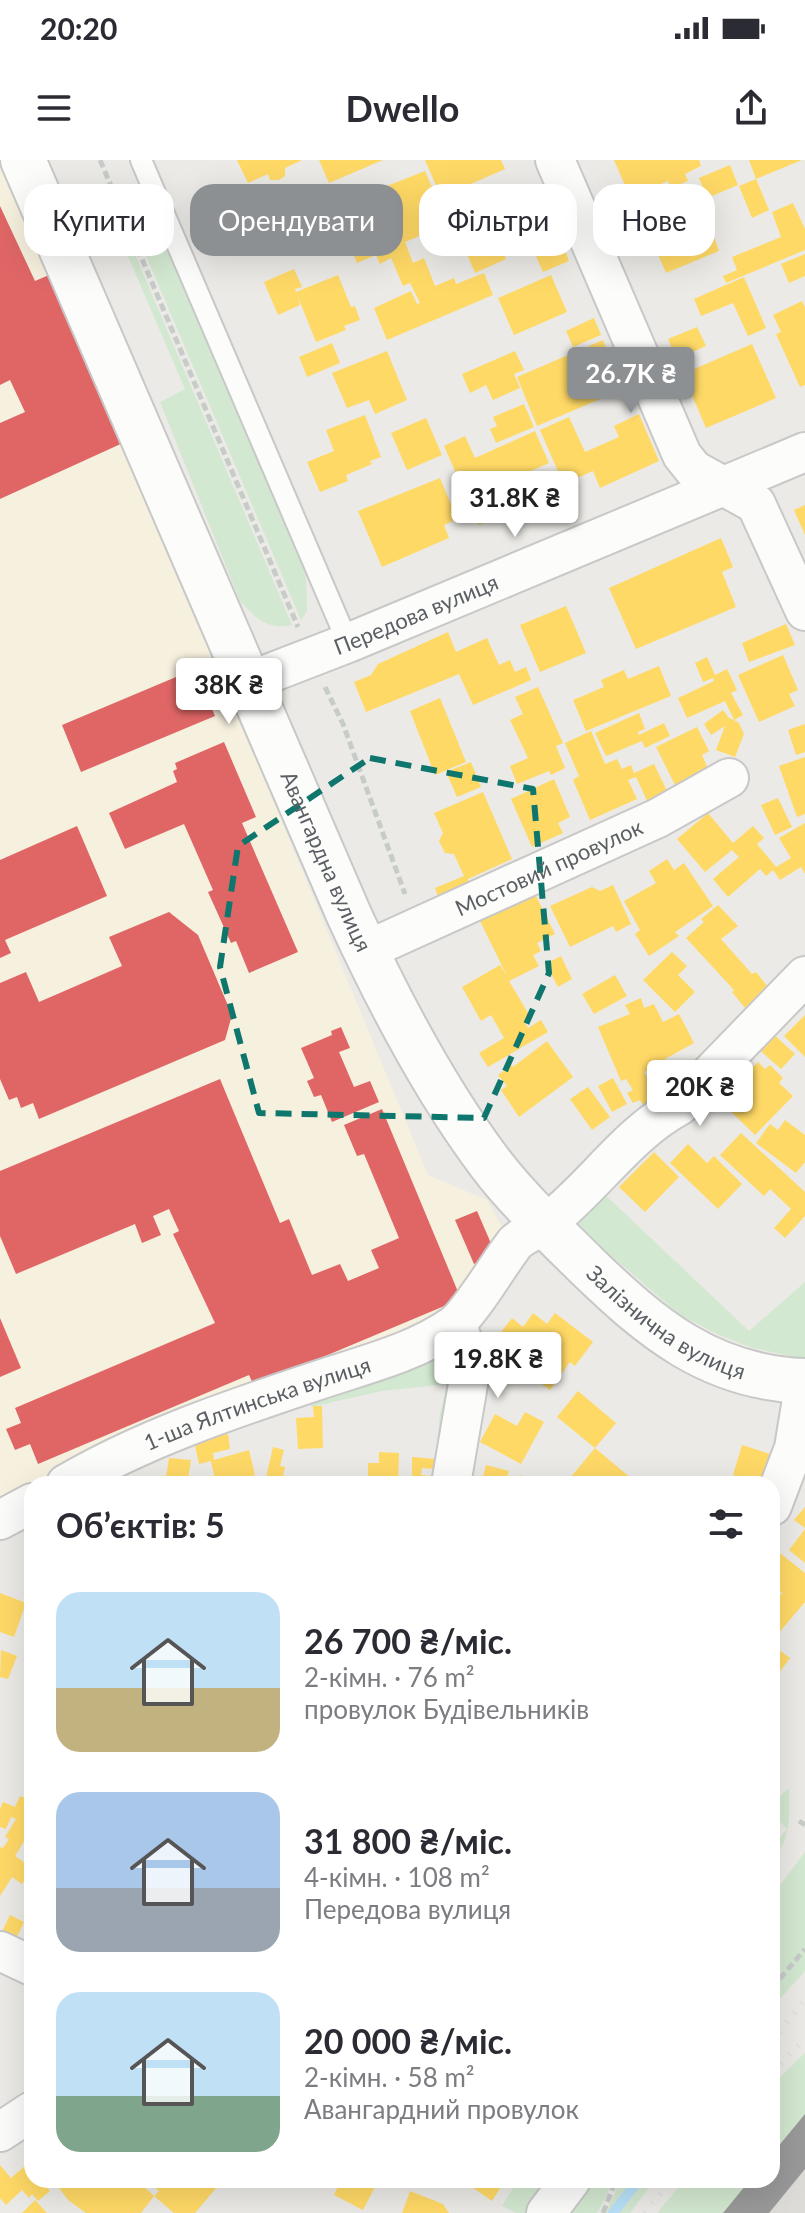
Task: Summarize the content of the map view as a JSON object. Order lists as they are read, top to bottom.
{
  "streets": {
    "street": [
      "Передова вулиця",
      "Авангардна вулиця",
      "Мостовий провулок",
      "Залізнична вулиця",
      "1-ша Ялтинська вулиця"
    ]
  },
  "crossings": [
    ["Передова вулиця", "Авангардна вулиця"],
    ["Авангардна вулиця", "Мостовий провулок"],
    ["Авангардна вулиця", "Залізнична вулиця"],
    ["Авангардна вулиця", "1-ша Ялтинська вулиця"],
    ["Залізнична вулиця", "1-ша Ялтинська вулиця"]
  ],
  "page": {
    "status": "20:20",
    "header": "Dwello",
    "chip": [
      "Купити",
      "Орендувати",
      "Фільтри",
      "Нове"
    ],
    "price": [
      "26.7K ₴",
      "31.8K ₴",
      "38K ₴",
      "20K ₴",
      "19.8K ₴"
    ],
    "heading": "Об’єктів: 5",
    "list": [
      {
        "name": "26 700 ₴/міс.",
        "note": "2-кімн. · 76 m² · провулок Будівельників"
      },
      {
        "name": "31 800 ₴/міс.",
        "note": "4-кімн. · 108 m² · Передова вулиця"
      },
      {
        "name": "20 000 ₴/міс.",
        "note": "2-кімн. · 58 m² · Авангардний провулок"
      }
    ]
  }
}
